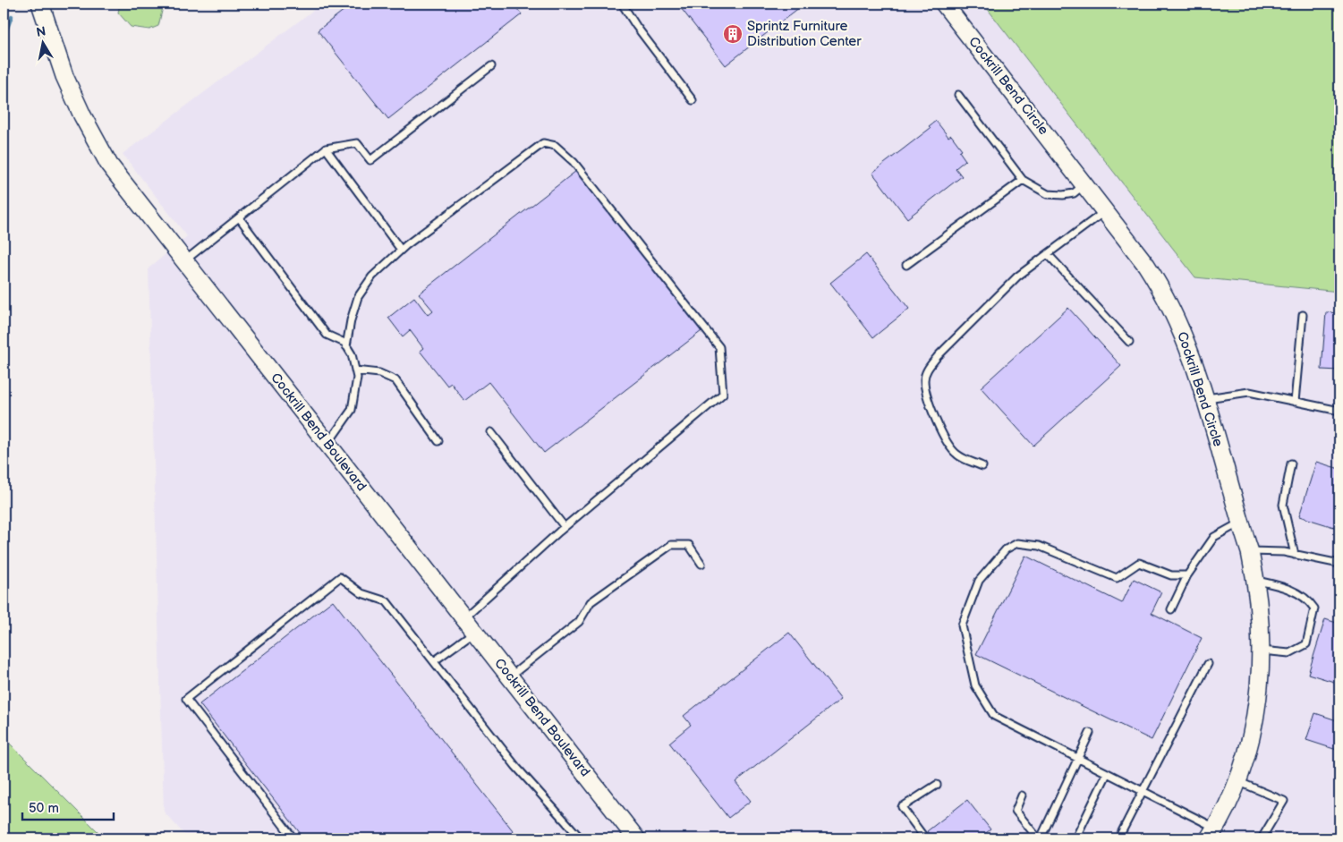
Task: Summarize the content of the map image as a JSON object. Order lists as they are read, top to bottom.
{
  "streets": {
    "street": ["Cockrill Bend Circle", "Cockrill Bend Boulevard"]
  },
  "places": {
    "building": ["Sprintz Furniture Distribution Center"]
  },
  "scale_bar": "50 m",
  "north": "top"
}
